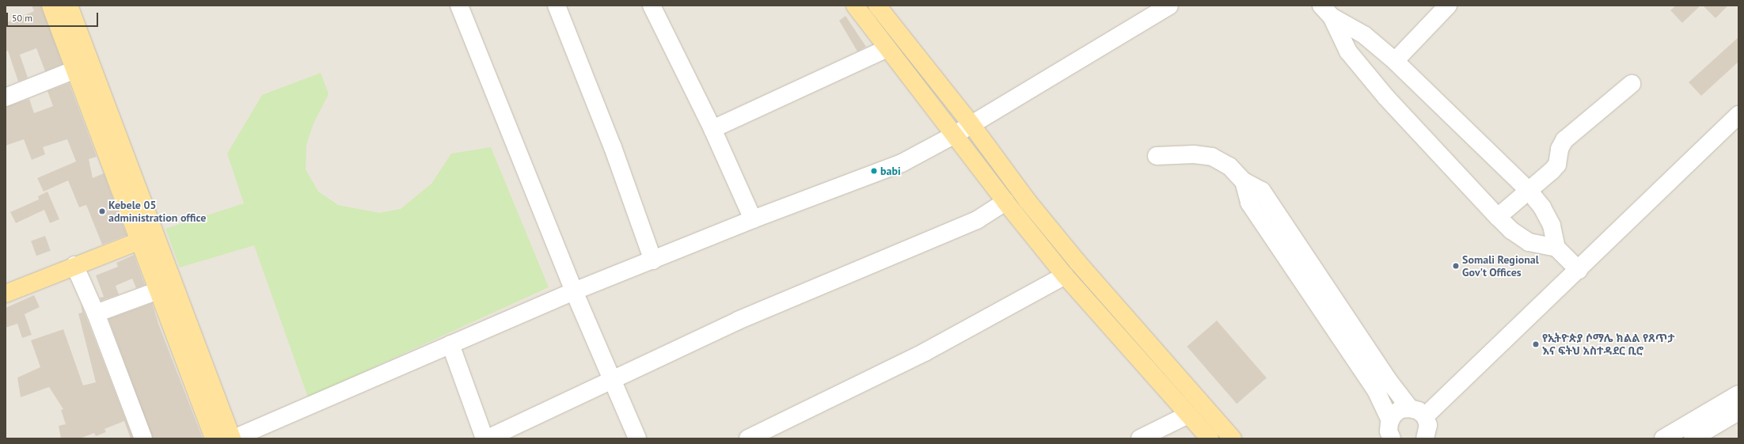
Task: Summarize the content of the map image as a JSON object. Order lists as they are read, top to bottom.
{
  "places": [
    "babi",
    "Kebele 05 administration office",
    "Somali Regional Gov't Offices",
    "የኢትዮጵያ ሶማሌ ክልል የጸጥታ እና ፍትህ አስተዳደር ቢሮ"
  ],
  "scale_bar": "50 m"
}
